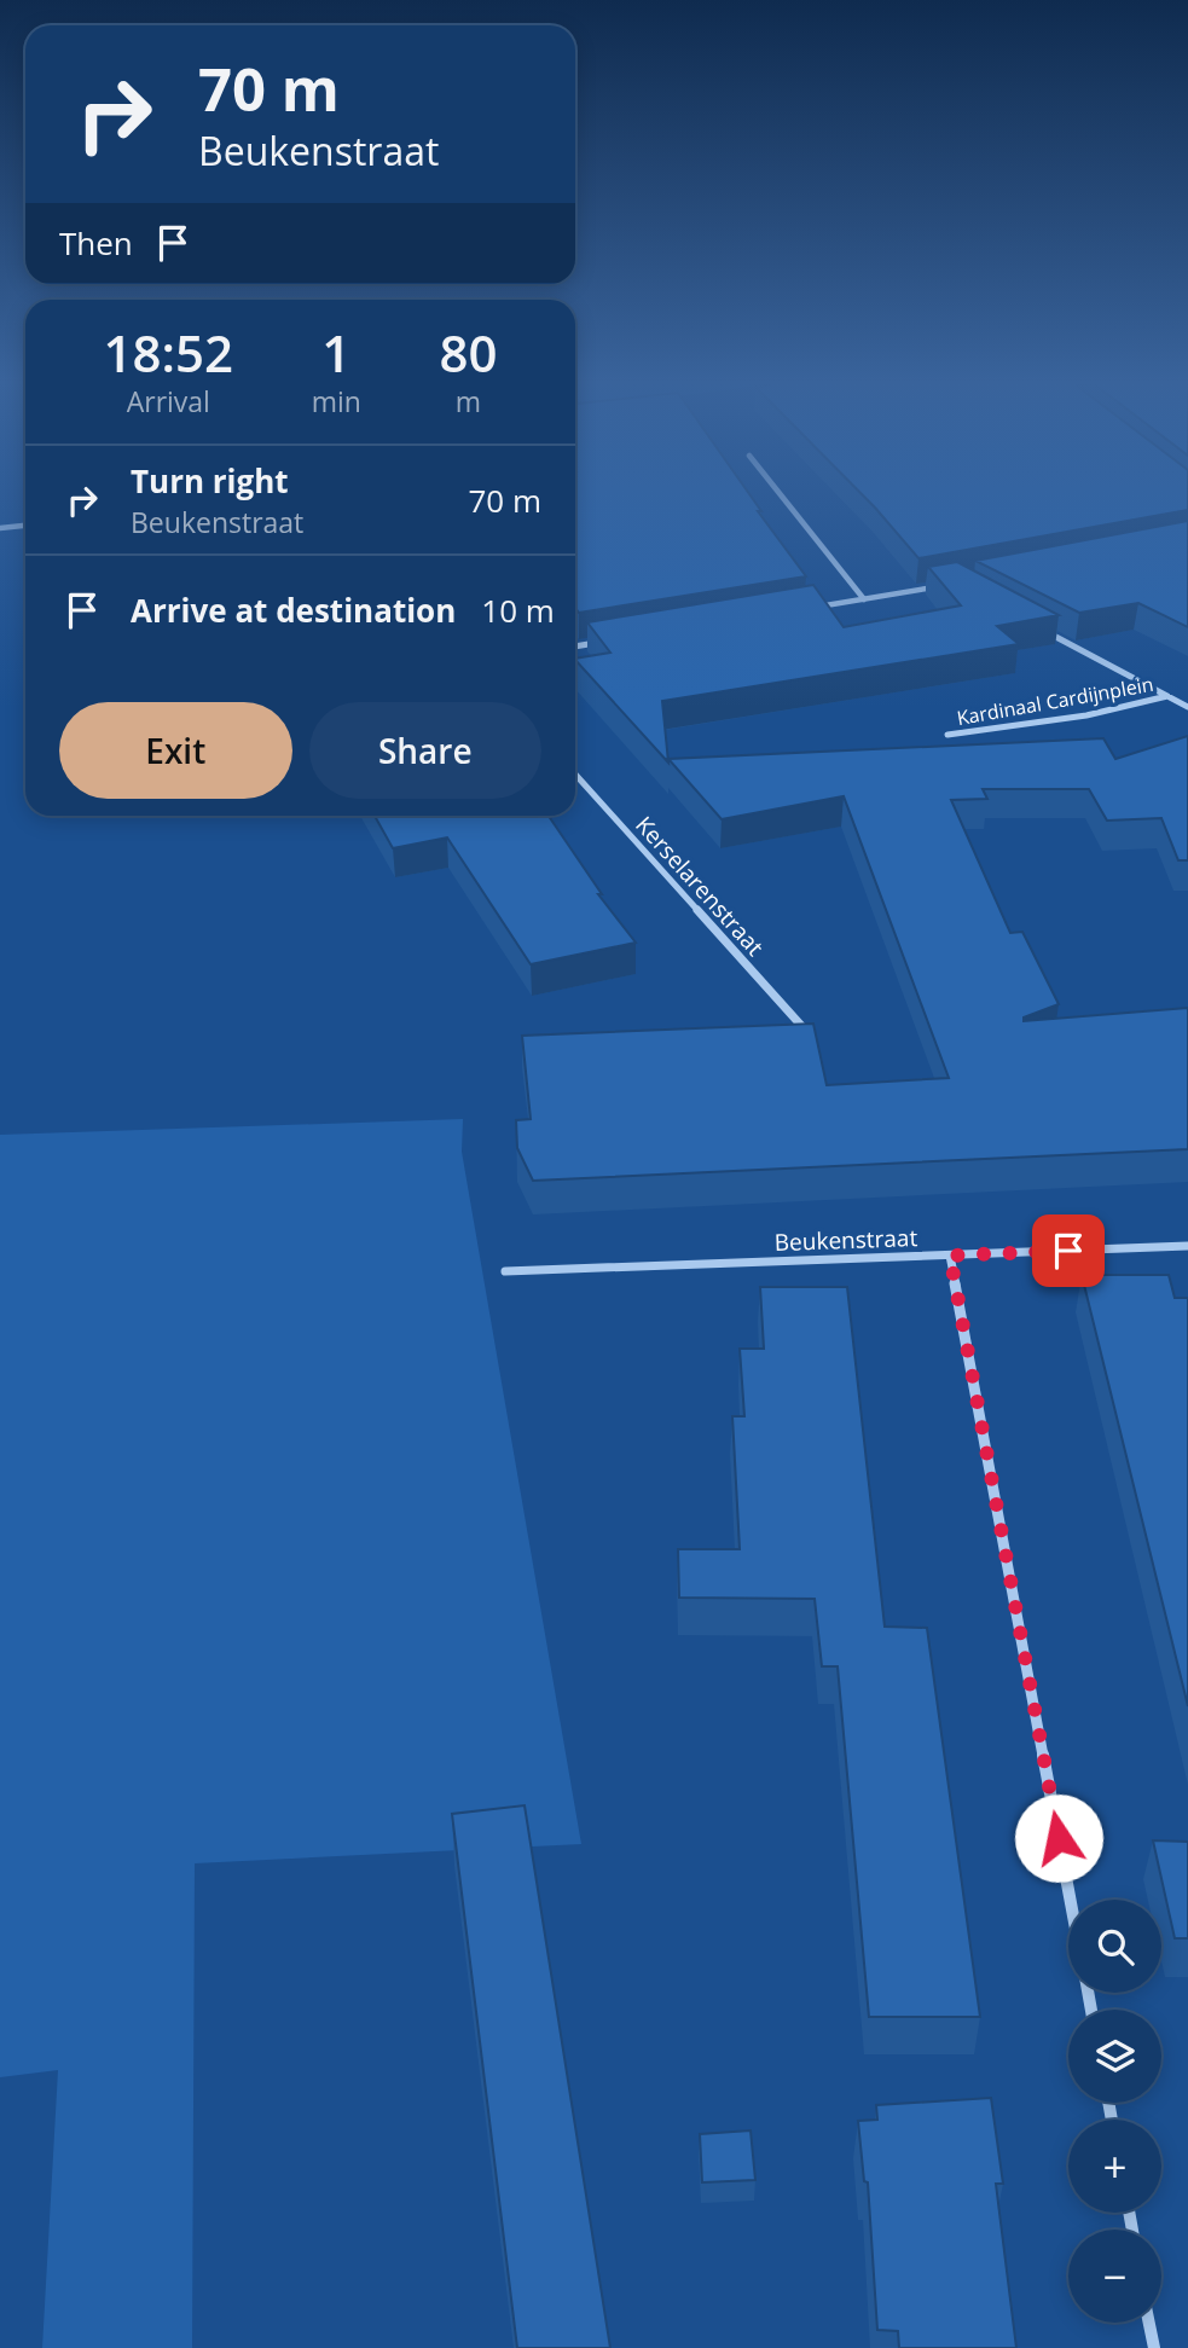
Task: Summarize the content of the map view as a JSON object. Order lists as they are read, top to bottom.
{
  "streets": {
    "street": ["Kardinaal Cardijnplein", "Kerselarenstraat", "Beukenstraat"]
  },
  "page": {
    "turn": ["70 m", "Beukenstraat"],
    "then": "Then",
    "eta": [
      "18:52",
      "Arrival",
      "1",
      "min",
      "80",
      "m"
    ],
    "list": [
      {
        "name": "Turn right",
        "note": "Beukenstraat",
        "value": "70 m"
      },
      {
        "name": "Arrive at destination",
        "value": "10 m"
      }
    ],
    "buttons": ["Exit", "Share"],
    "map_buttons": ["+", "−"]
  }
}
